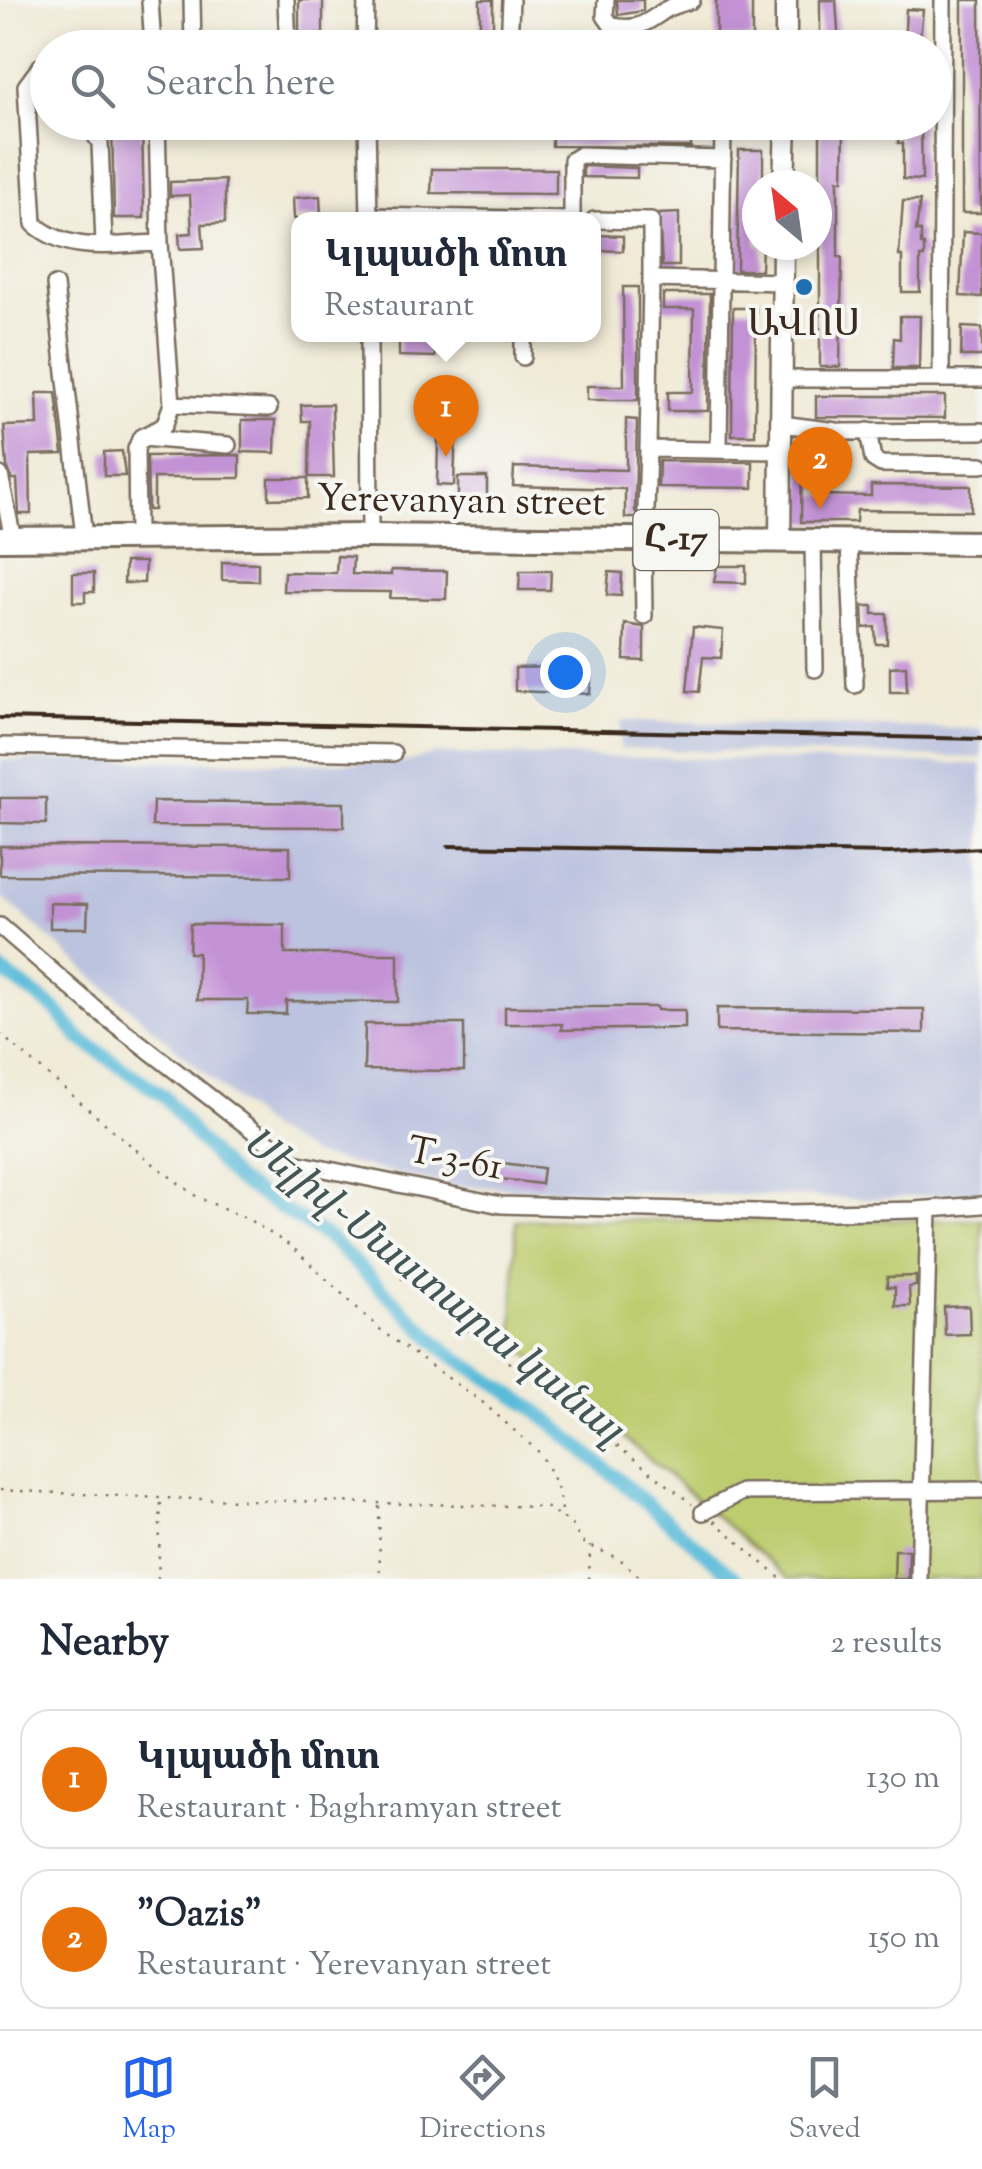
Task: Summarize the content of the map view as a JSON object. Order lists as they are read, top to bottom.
{
  "streets": {
    "highway": ["Yerevanyan street", "Հ-17"],
    "street": ["T-3-61"]
  },
  "water": ["Սելիվ֊Մաստարա կանալ"],
  "places": ["ԱՎՈՍ"],
  "north": "top left",
  "page": {
    "search": "Search here",
    "popup": ["Կլպածի մոտ", "Restaurant"],
    "pins": ["1", "2"],
    "heading": ["Nearby", "2 results"],
    "list": [
      {
        "mark": "1",
        "name": "Կլպածի մոտ",
        "note": "Restaurant · Baghramyan street",
        "value": "130 m"
      },
      {
        "mark": "2",
        "name": "\"Oazis\"",
        "note": "Restaurant · Yerevanyan street",
        "value": "150 m"
      }
    ],
    "nav": ["Map", "Directions", "Saved"]
  }
}
